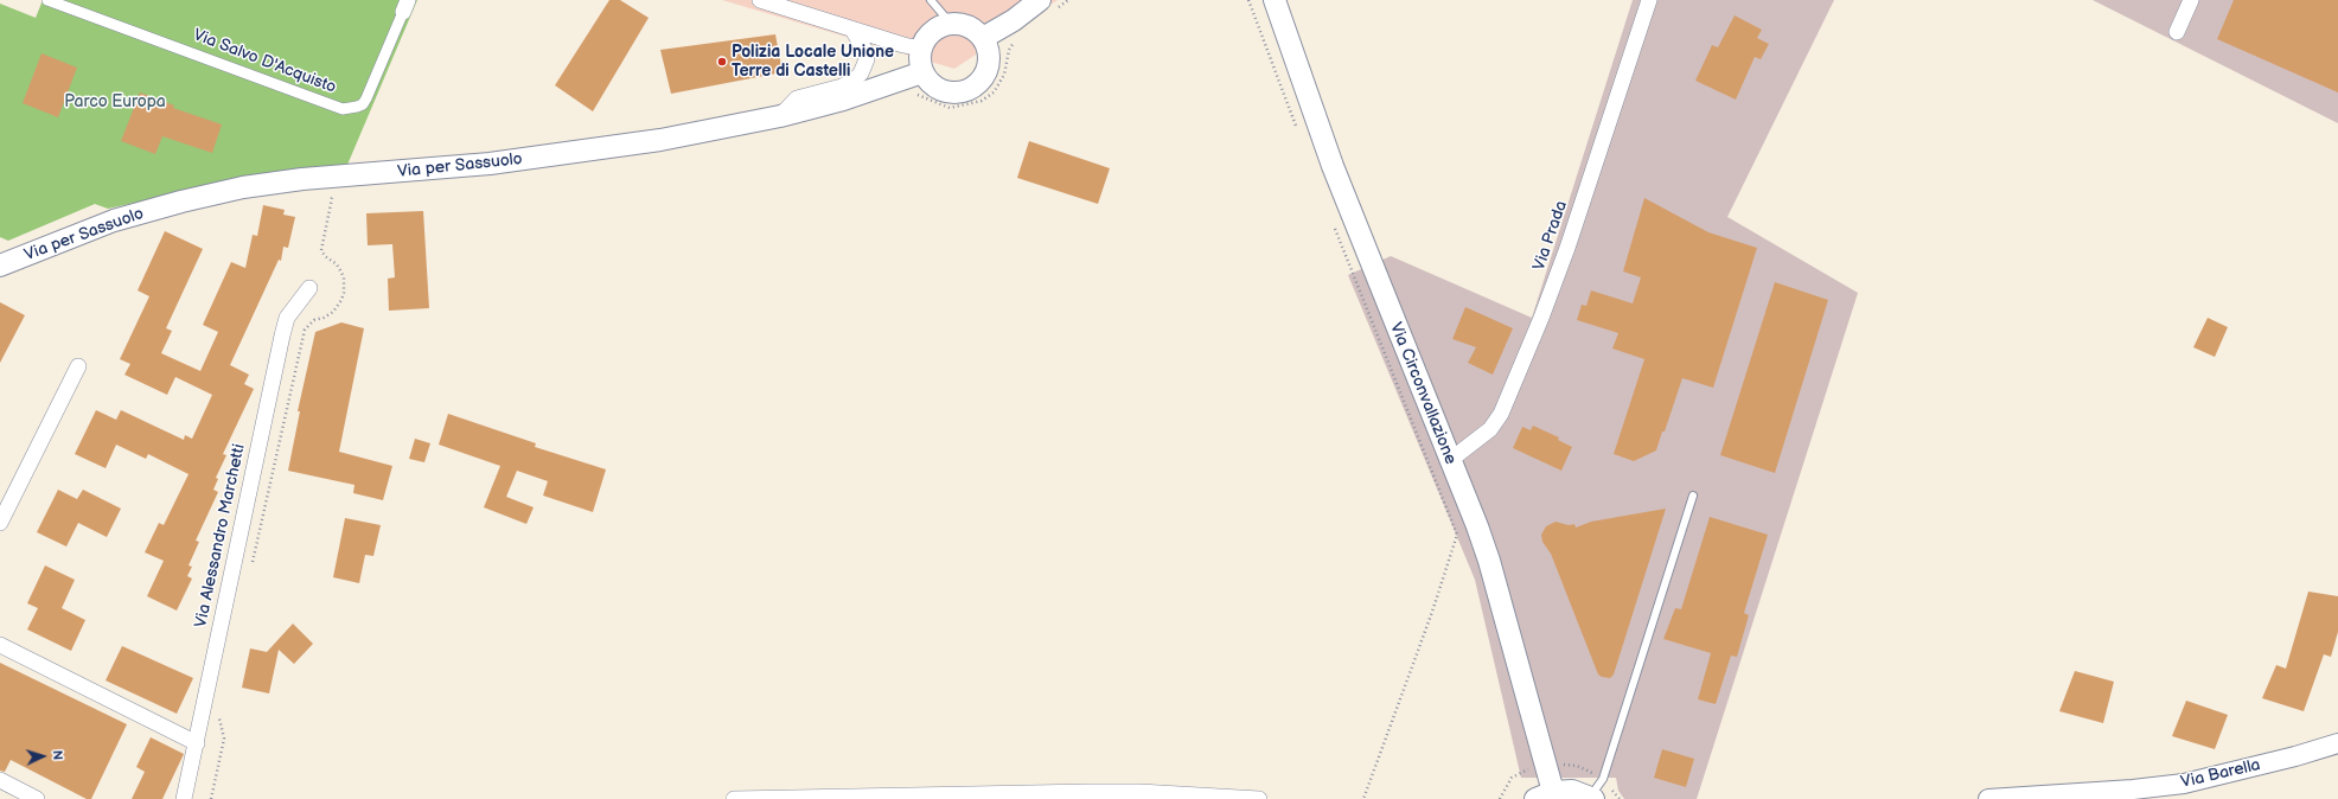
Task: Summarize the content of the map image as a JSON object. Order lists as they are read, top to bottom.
{
  "streets": {
    "main road": ["Via per Sassuolo", "Via Circonvallazione"],
    "street": [
      "Via Salvo D'Acquisto",
      "Via Prada",
      "Via Alessandro Marchetti",
      "Via Barella"
    ]
  },
  "crossings": [
    ["Via Prada", "Via Circonvallazione"]
  ],
  "parks": ["Parco Europa"],
  "places": ["Polizia Locale Unione Terre di Castelli"],
  "north": "right"
}
